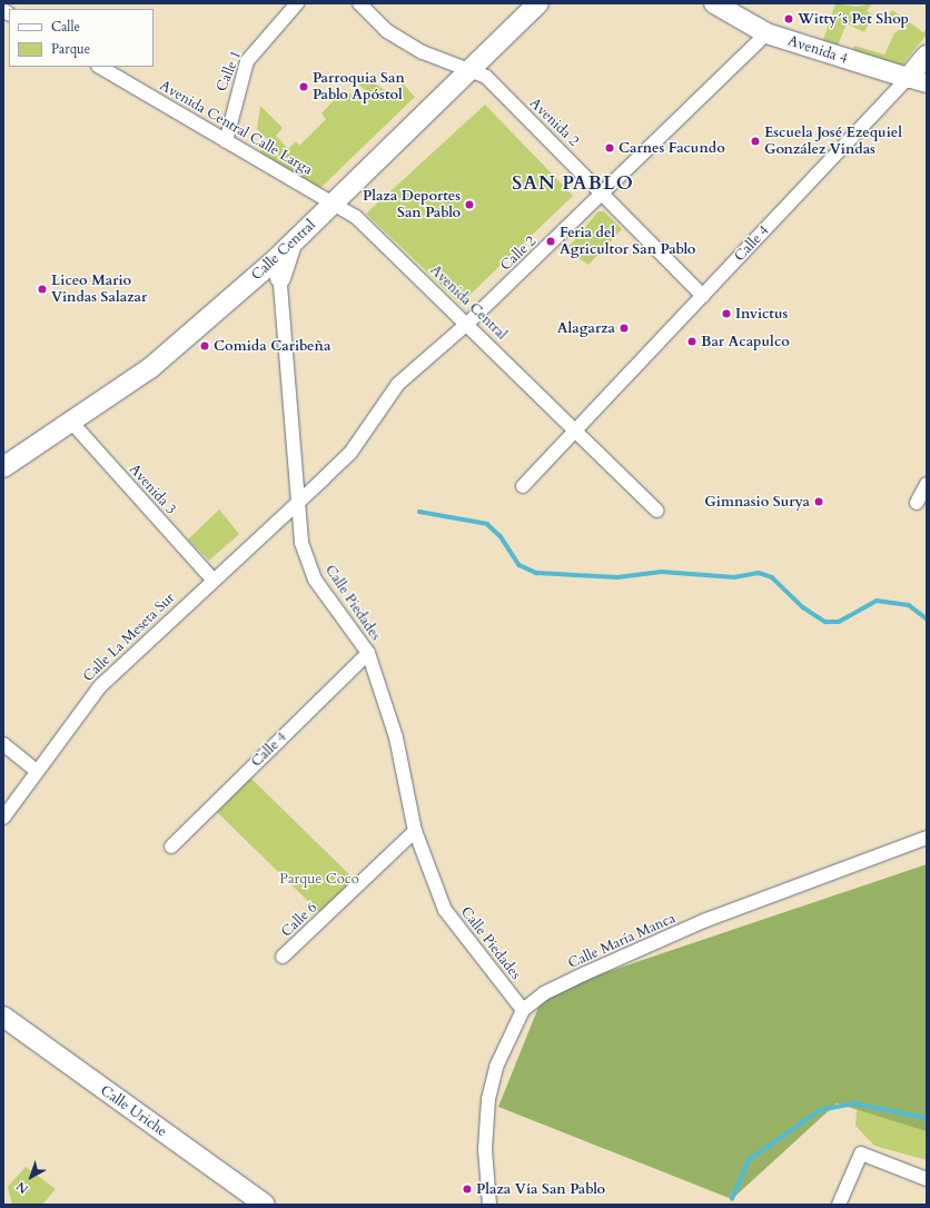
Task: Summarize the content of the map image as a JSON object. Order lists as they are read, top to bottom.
{
  "streets": {
    "main road": [
      "Avenida 4",
      "Calle 4",
      "Calle Central",
      "Calle Uriche"
    ],
    "street": [
      "Calle 1",
      "Avenida 2",
      "Avenida Central Calle Larga",
      "Calle 2",
      "Avenida Central",
      "Avenida 3",
      "Calle Piedades",
      "Calle La Meseta Sur",
      "Calle 6",
      "Calle María Manca"
    ]
  },
  "crossings": [
    ["Avenida 4", "Calle 4"],
    ["Avenida 4", "Calle 2"],
    ["Calle 1", "Avenida Central Calle Larga"],
    ["Avenida 2", "Calle 4"],
    ["Avenida 2", "Calle Central"],
    ["Avenida 2", "Calle 2"],
    ["Avenida Central Calle Larga", "Calle Central"],
    ["Avenida Central Calle Larga", "Avenida Central"],
    ["Calle 4", "Avenida Central"],
    ["Calle 4", "Calle Piedades"],
    ["Calle Central", "Avenida Central"],
    ["Calle Central", "Avenida 3"],
    ["Calle Central", "Calle Piedades"],
    ["Calle 2", "Avenida Central"],
    ["Calle 2", "Calle Piedades"],
    ["Calle 2", "Calle La Meseta Sur"],
    ["Avenida 3", "Calle La Meseta Sur"],
    ["Calle Piedades", "Calle La Meseta Sur"],
    ["Calle Piedades", "Calle 6"],
    ["Calle Piedades", "Calle María Manca"]
  ],
  "districts": ["SAN PABLO"],
  "parks": ["Parque Coco"],
  "places": [
    "Witty´s Pet Shop",
    "Parroquia San Pablo Apóstol",
    "Escuela José Ezequiel González Vindas",
    "Carnes Facundo",
    "Plaza Deportes San Pablo",
    "Feria del Agricultor San Pablo",
    "Liceo Mario Vindas Salazar",
    "Invictus",
    "Alagarza",
    "Bar Acapulco",
    "Comida Caribeña",
    "Gimnasio Surya",
    "Plaza Vía San Pablo"
  ],
  "legend": ["Calle", "Parque"],
  "north": "bottom left"
}
